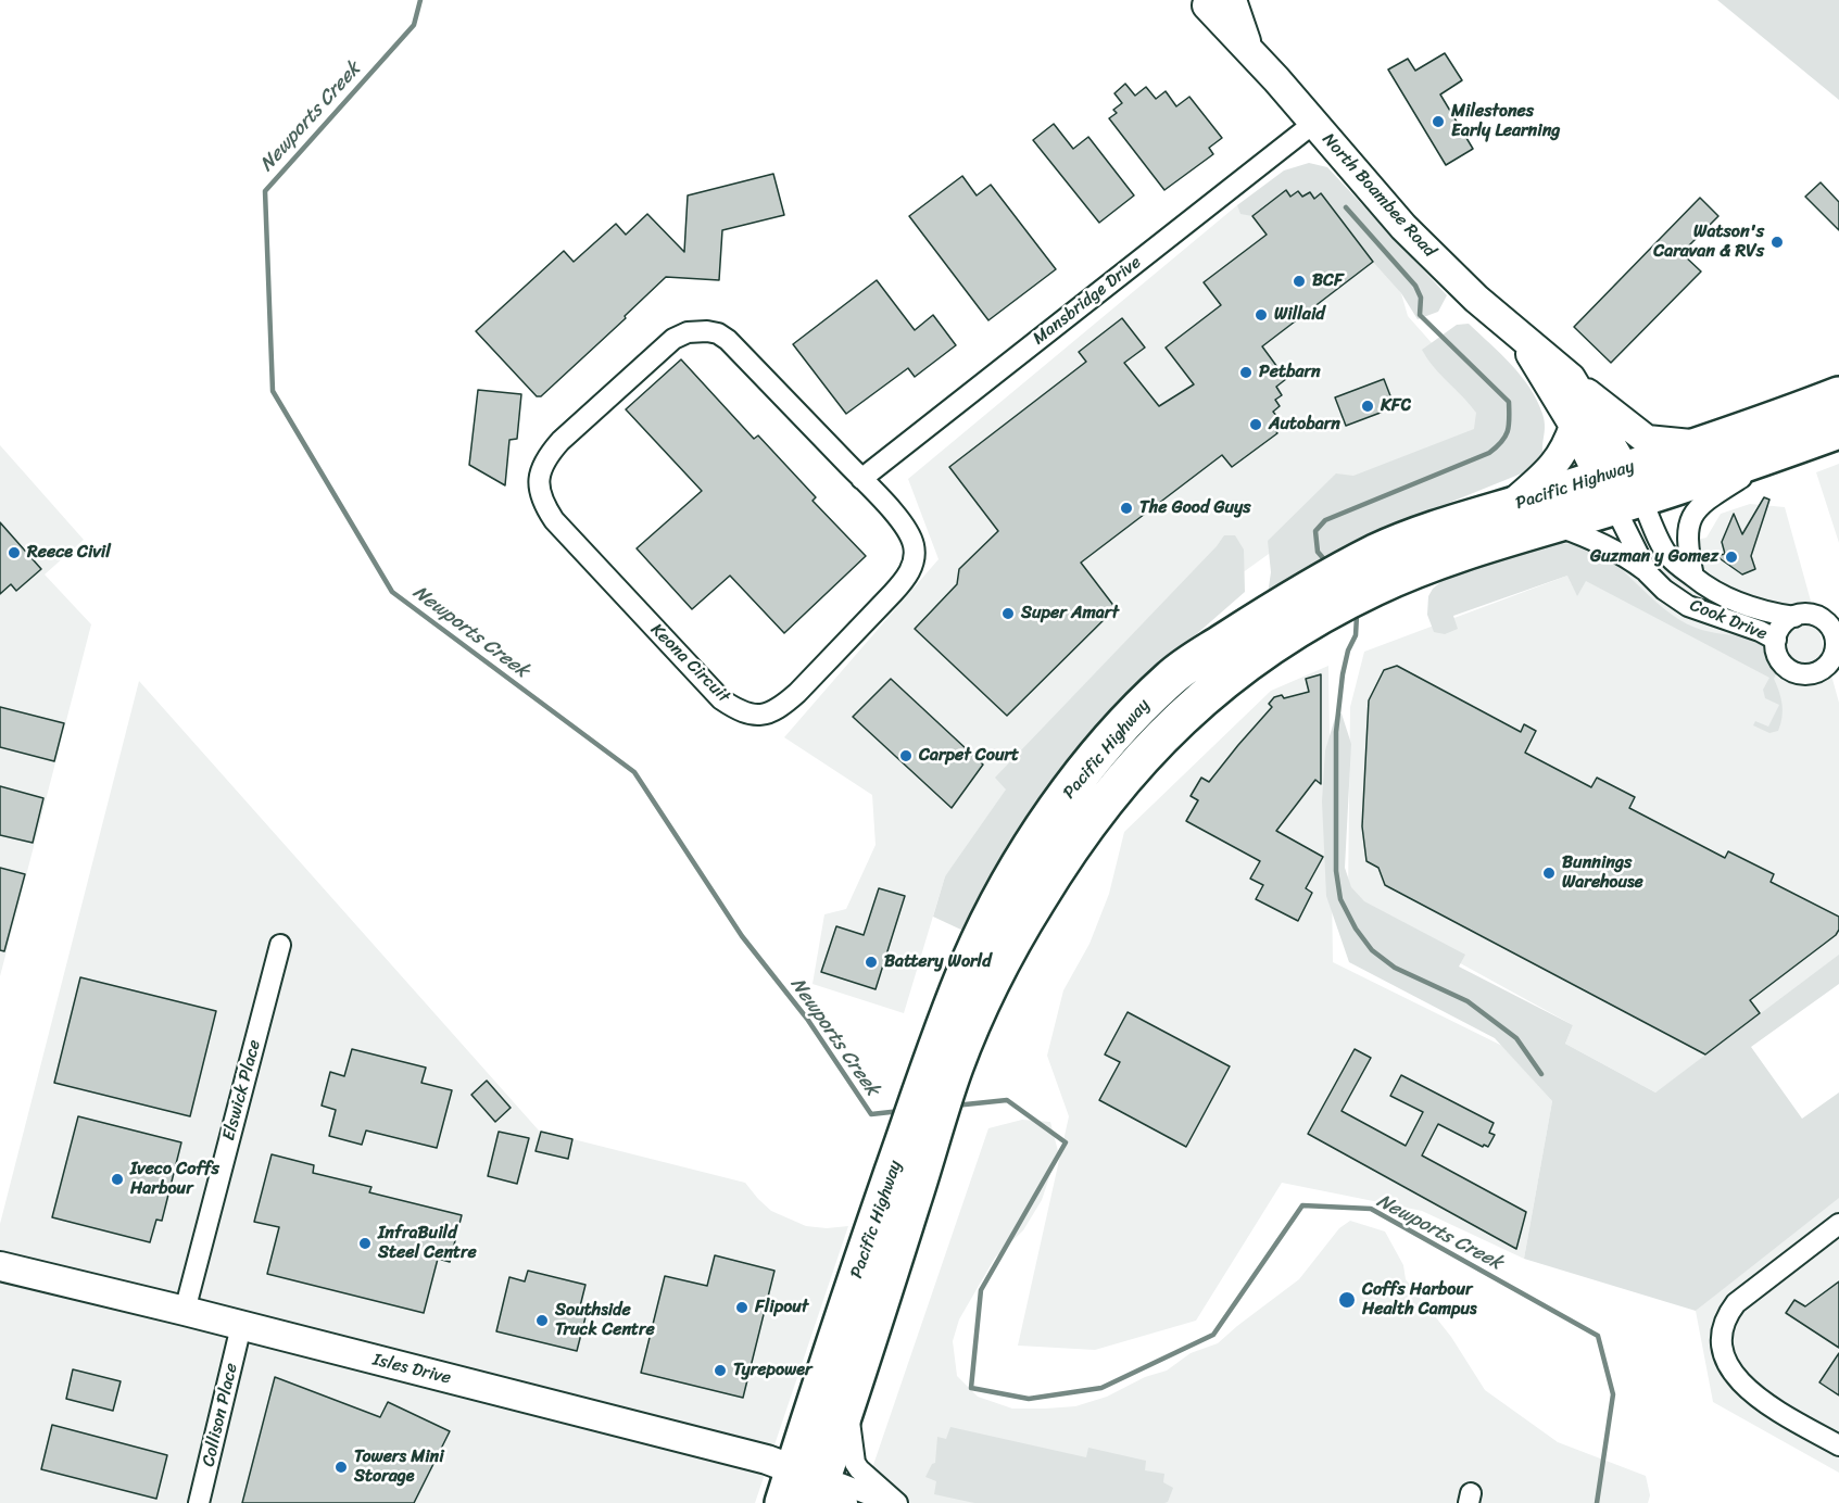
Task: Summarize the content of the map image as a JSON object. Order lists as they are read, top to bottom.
{
  "streets": {
    "highway": ["Pacific Highway"],
    "street": [
      "North Boambee Road",
      "Mansbridge Drive",
      "Cook Drive",
      "Keona Circuit",
      "Elswick Place",
      "Isles Drive",
      "Collison Place"
    ]
  },
  "crossings": [
    ["North Boambee Road", "Mansbridge Drive"],
    ["North Boambee Road", "Pacific Highway"],
    ["North Boambee Road", "Cook Drive"],
    ["Mansbridge Drive", "Keona Circuit"],
    ["Pacific Highway", "Cook Drive"],
    ["Pacific Highway", "Isles Drive"],
    ["Elswick Place", "Isles Drive"],
    ["Isles Drive", "Collison Place"]
  ],
  "water": ["Newports Creek"],
  "places": [
    "Milestones Early Learning",
    "Watson's Caravan & RVs",
    "BCF",
    "Willaid",
    "Petbarn",
    "KFC",
    "Autobarn",
    "The Good Guys",
    "Reece Civil",
    "Guzman y Gomez",
    "Super Amart",
    "Carpet Court",
    "Bunnings Warehouse",
    "Battery World",
    "Iveco Coffs Harbour",
    "InfraBuild Steel Centre",
    "Coffs Harbour Health Campus",
    "Flipout",
    "Southside Truck Centre",
    "Tyrepower",
    "Towers Mini Storage"
  ]
}
